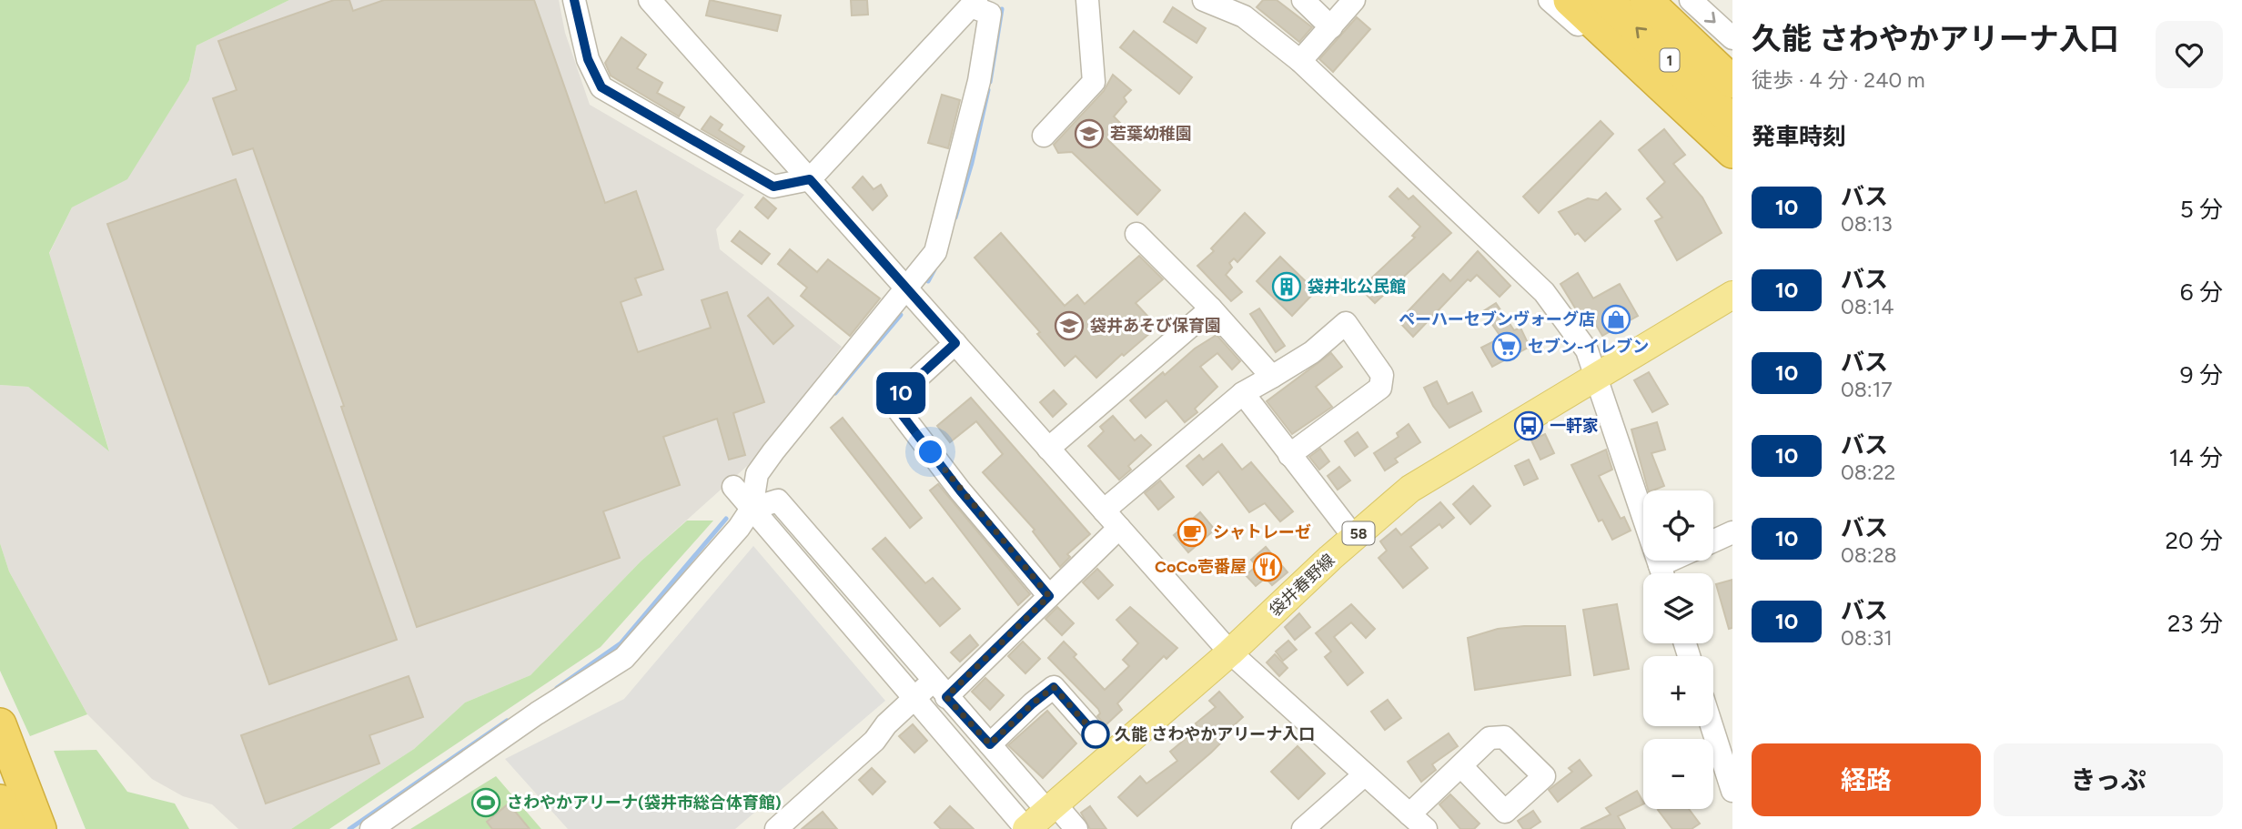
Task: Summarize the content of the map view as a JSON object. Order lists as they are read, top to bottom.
{
  "streets": {
    "highway": ["1"],
    "main road": ["58", "袋井春野線"]
  },
  "places": {
    "school or university": ["若葉幼稚園", "袋井あそび保育園"],
    "building": ["袋井北公民館"],
    "shop": ["ペーハーセブンヴォーグ店"],
    "supermarket": ["セブン-イレブン"],
    "bus stop": ["一軒家"],
    "cafe": ["シャトレーゼ"],
    "restaurant": ["CoCo壱番屋"],
    "other": ["久能 さわやかアリーナ入口"],
    "sports": ["さわやかアリーナ(袋井市総合体育館)"]
  },
  "lines": ["bus line 10"],
  "page": {
    "on_map": "10",
    "heading": [
      ["久能 さわやかアリーナ入口", "徒歩 · 4 分 · 240 m"],
      "発車時刻"
    ],
    "list": [
      {
        "mark": "10",
        "name": "バス",
        "note": "08:13",
        "value": "5 分"
      },
      {
        "mark": "10",
        "name": "バス",
        "note": "08:14",
        "value": "6 分"
      },
      {
        "mark": "10",
        "name": "バス",
        "note": "08:17",
        "value": "9 分"
      },
      {
        "mark": "10",
        "name": "バス",
        "note": "08:22",
        "value": "14 分"
      },
      {
        "mark": "10",
        "name": "バス",
        "note": "08:28",
        "value": "20 分"
      },
      {
        "mark": "10",
        "name": "バス",
        "note": "08:31",
        "value": "23 分"
      }
    ],
    "map_buttons": ["+", "−"],
    "buttons": ["経路", "きっぷ"]
  }
}
